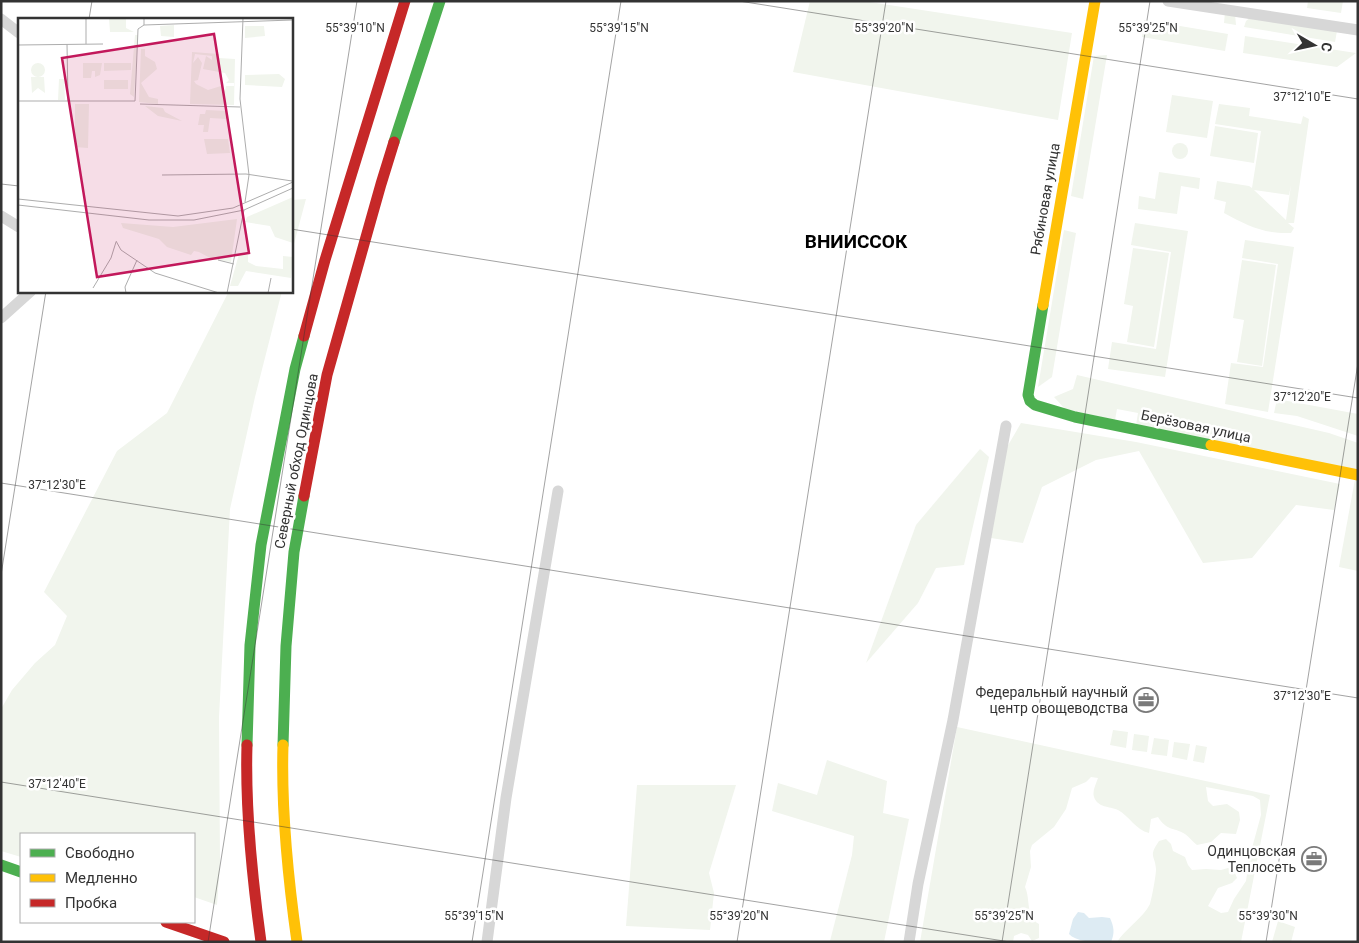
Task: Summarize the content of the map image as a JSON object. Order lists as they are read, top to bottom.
{
  "streets": {
    "main road": ["Рябиновая улица", "Берёзовая улица", "Северный обход Одинцова"]
  },
  "crossings": [
    ["Рябиновая улица", "Берёзовая улица"]
  ],
  "districts": ["ВНИИССОК"],
  "places": {
    "office": ["Федеральный научный центр овощеводства", "Одинцовская Теплосеть"]
  },
  "legend": ["Свободно", "Медленно", "Пробка"],
  "north": "right",
  "coordinates": [
    "55°39'10\"N",
    "55°39'15\"N",
    "55°39'20\"N",
    "55°39'25\"N",
    "37°12'10\"E",
    "37°12'20\"E",
    "37°12'30\"E",
    "37°12'40\"E",
    "55°39'30\"N"
  ]
}
